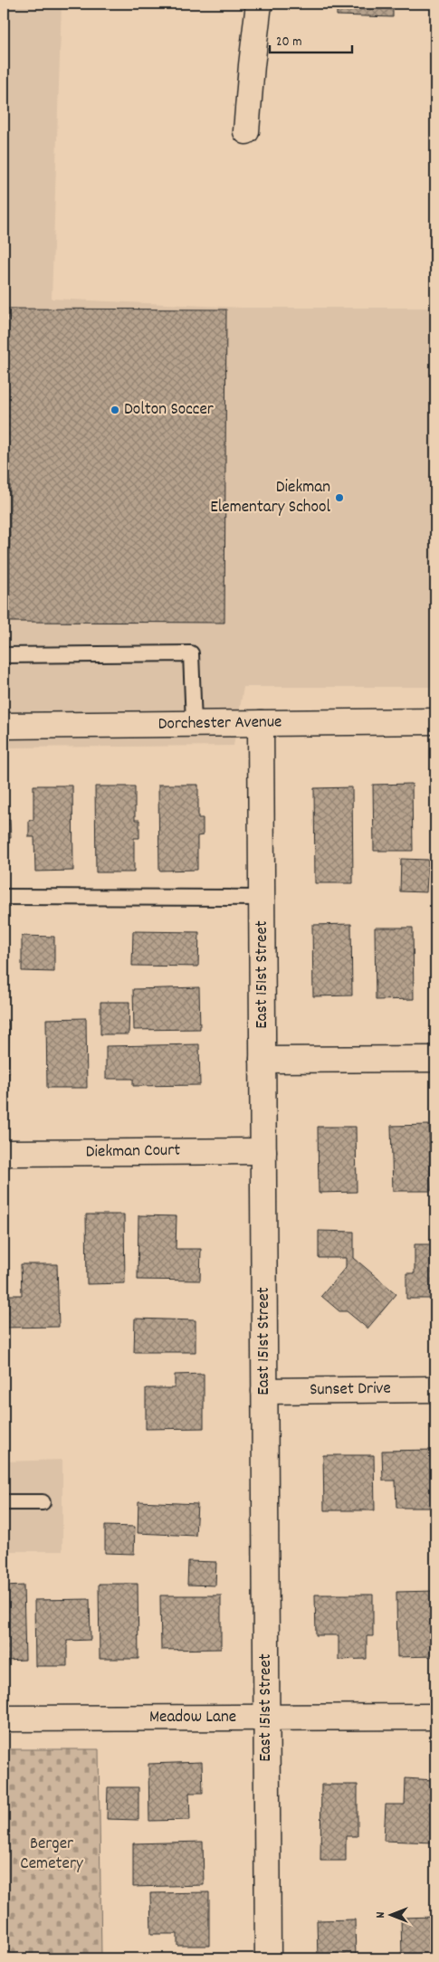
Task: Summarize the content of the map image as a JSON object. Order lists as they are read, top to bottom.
{
  "streets": {
    "street": [
      "Dorchester Avenue",
      "East 151st Street",
      "Diekman Court",
      "Sunset Drive",
      "Meadow Lane"
    ]
  },
  "crossings": [
    ["Dorchester Avenue", "East 151st Street"],
    ["East 151st Street", "Diekman Court"],
    ["East 151st Street", "Sunset Drive"],
    ["East 151st Street", "Meadow Lane"]
  ],
  "parks": ["Berger Cemetery"],
  "places": ["Dolton Soccer", "Diekman Elementary School"],
  "scale_bar": "20 m",
  "north": "left"
}
